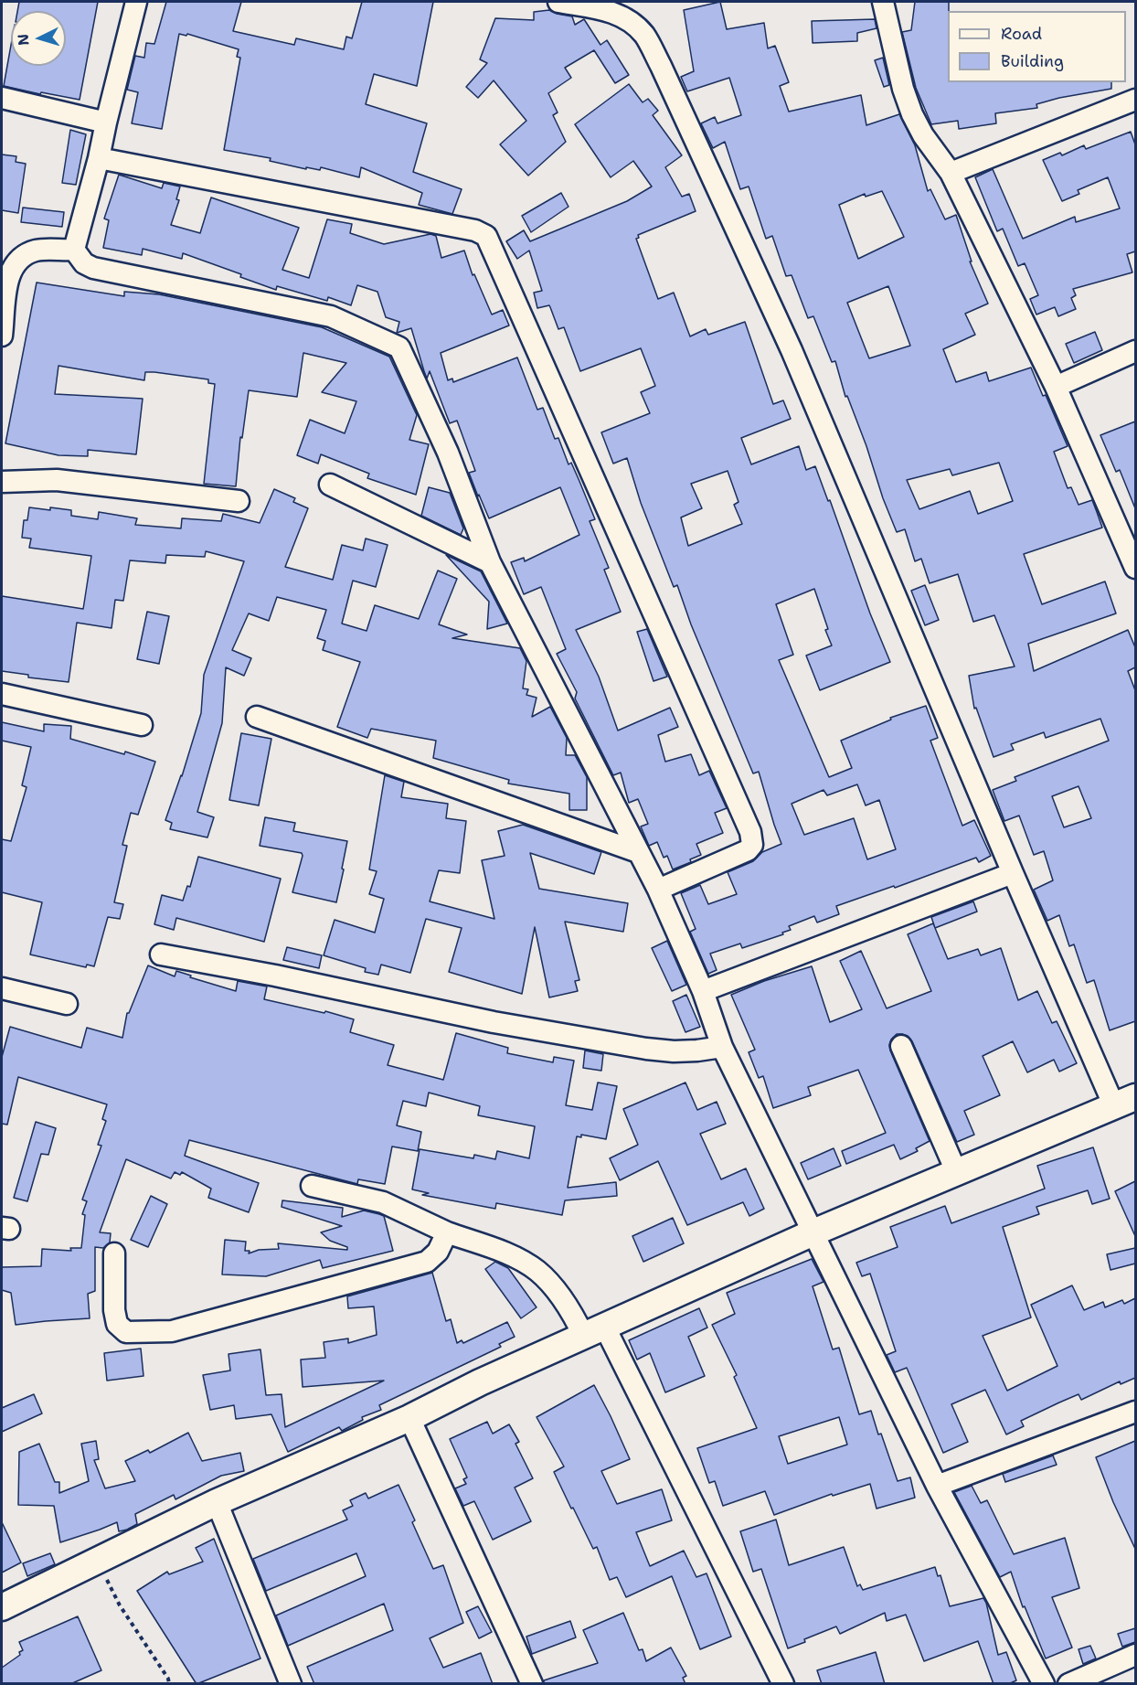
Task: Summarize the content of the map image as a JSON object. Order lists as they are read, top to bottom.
{
  "legend": ["Road", "Building"],
  "north": "left"
}
